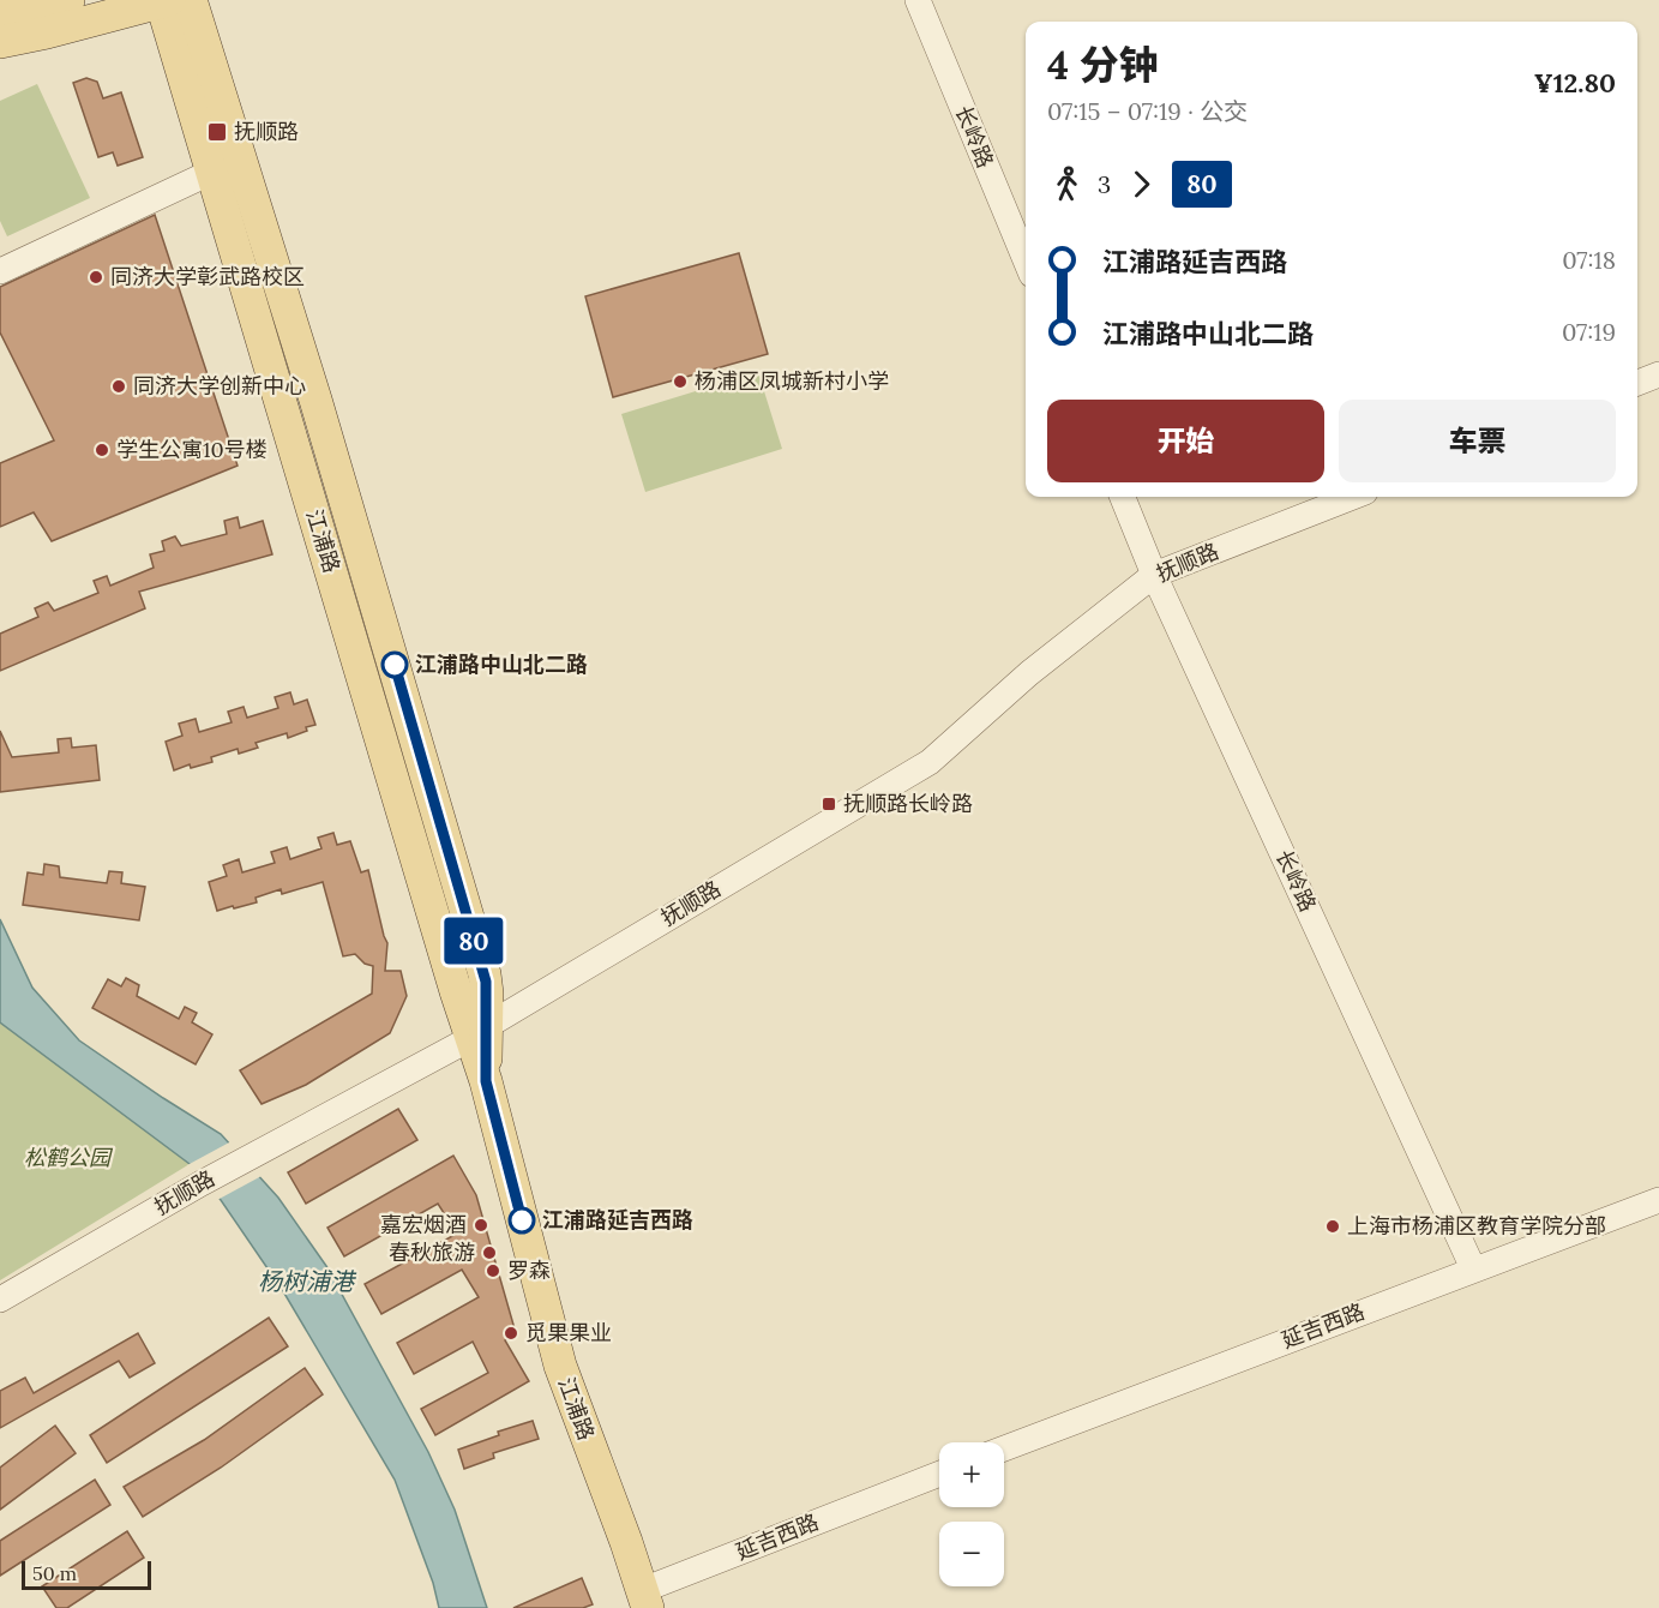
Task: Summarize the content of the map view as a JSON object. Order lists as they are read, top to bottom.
{
  "streets": {
    "main road": ["江浦路"],
    "street": ["长岭路", "抚顺路", "延吉西路"]
  },
  "crossings": [
    ["长岭路", "抚顺路"],
    ["长岭路", "延吉西路"],
    ["江浦路", "抚顺路"],
    ["江浦路", "延吉西路"]
  ],
  "water": ["杨树浦港"],
  "parks": ["松鹤公园"],
  "places": {
    "transit": ["抚顺路", "抚顺路长岭路"],
    "other": [
      "同济大学彰武路校区",
      "杨浦区凤城新村小学",
      "同济大学创新中心",
      "学生公寓10号楼",
      "江浦路中山北二路",
      "江浦路延吉西路",
      "嘉宏烟酒",
      "上海市杨浦区教育学院分部",
      "春秋旅游",
      "罗森",
      "觅果果业"
    ]
  },
  "lines": ["bus line 80"],
  "scale_bar": "50 m",
  "page": {
    "on_map": "80",
    "heading": ["4 分钟", "07:15 – 07:19 · 公交", "¥12.80"],
    "legs": ["3", "80"],
    "list": [
      {
        "name": "江浦路延吉西路",
        "value": "07:18"
      },
      {
        "name": "江浦路中山北二路",
        "value": "07:19"
      }
    ],
    "buttons": ["开始", "车票"],
    "map_buttons": ["+", "−"],
    "scale": "50 m"
  }
}
